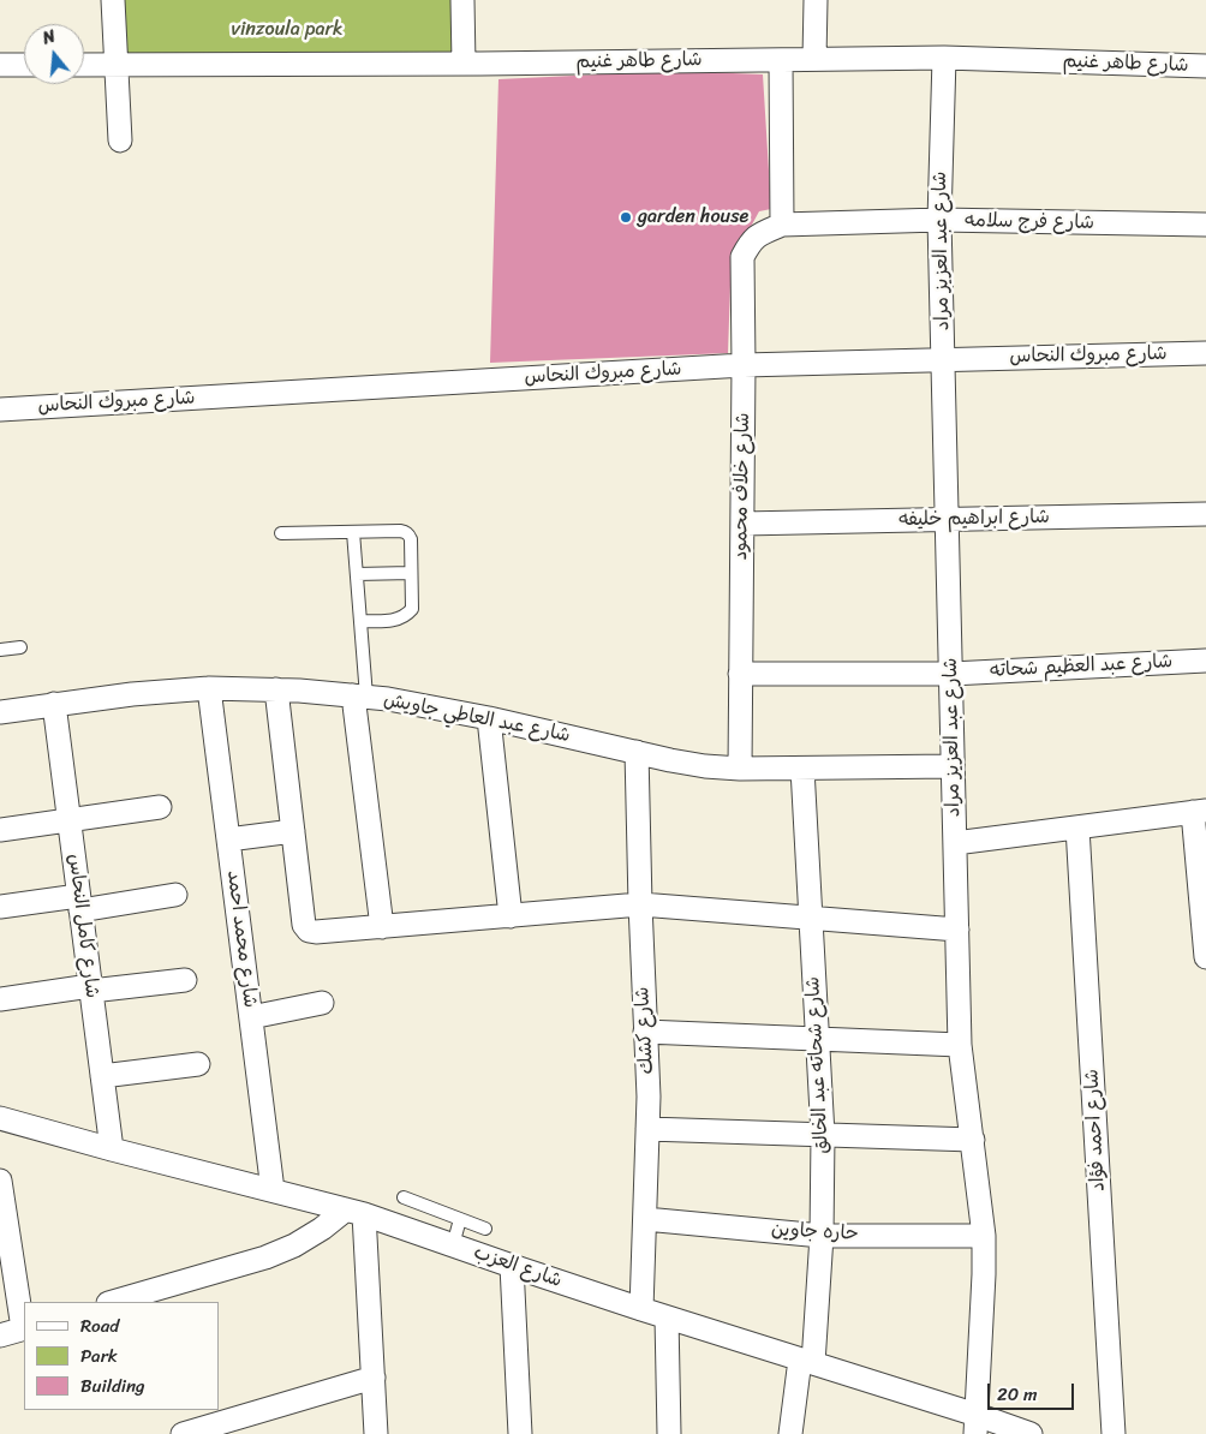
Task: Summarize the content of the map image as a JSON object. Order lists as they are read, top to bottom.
{
  "streets": {
    "street": [
      "شارع طاهر غنيم",
      "شارع فرج سلامه",
      "شارع عبد العزيز مراد",
      "شارع مبروك النحاس",
      "شارع خلاف محمود",
      "شارع ابراهيم خليفه",
      "شارع عبد العظيم شحاته",
      "شارع عبد العاطي جاويش",
      "شارع كامل النحاس",
      "شارع محمد احمد",
      "شارع كشك",
      "شارع شحاته عبد الخالق",
      "شارع احمد فؤاد",
      "حاره جاوين",
      "شارع العزب"
    ]
  },
  "crossings": [
    ["شارع طاهر غنيم", "شارع عبد العزيز مراد"],
    ["شارع فرج سلامه", "شارع عبد العزيز مراد"],
    ["شارع فرج سلامه", "شارع خلاف محمود"],
    ["شارع عبد العزيز مراد", "شارع مبروك النحاس"],
    ["شارع عبد العزيز مراد", "شارع ابراهيم خليفه"],
    ["شارع عبد العزيز مراد", "شارع عبد العظيم شحاته"],
    ["شارع عبد العزيز مراد", "شارع عبد العاطي جاويش"],
    ["شارع عبد العزيز مراد", "حاره جاوين"],
    ["شارع عبد العزيز مراد", "شارع العزب"],
    ["شارع مبروك النحاس", "شارع خلاف محمود"],
    ["شارع خلاف محمود", "شارع ابراهيم خليفه"],
    ["شارع خلاف محمود", "شارع عبد العظيم شحاته"],
    ["شارع خلاف محمود", "شارع عبد العاطي جاويش"],
    ["شارع عبد العاطي جاويش", "شارع كامل النحاس"],
    ["شارع عبد العاطي جاويش", "شارع محمد احمد"],
    ["شارع عبد العاطي جاويش", "شارع كشك"],
    ["شارع عبد العاطي جاويش", "شارع شحاته عبد الخالق"],
    ["شارع كامل النحاس", "شارع العزب"],
    ["شارع محمد احمد", "شارع العزب"],
    ["شارع كشك", "حاره جاوين"],
    ["شارع كشك", "شارع العزب"],
    ["شارع شحاته عبد الخالق", "حاره جاوين"],
    ["شارع شحاته عبد الخالق", "شارع العزب"]
  ],
  "parks": ["vinzoula park"],
  "places": ["garden house"],
  "legend": ["Road", "Park", "Building"],
  "scale_bar": "20 m",
  "north": "top"
}
